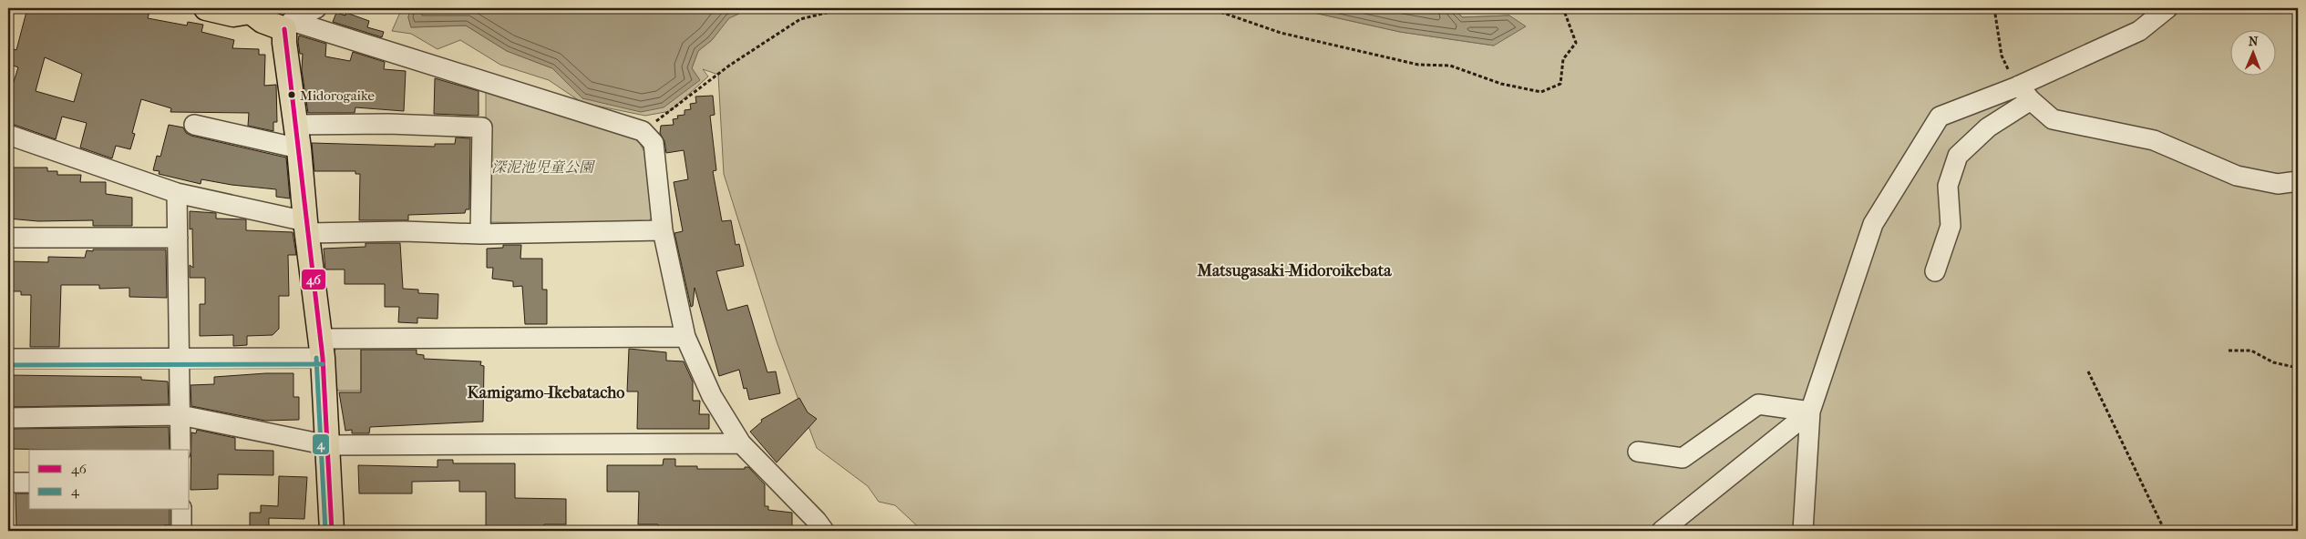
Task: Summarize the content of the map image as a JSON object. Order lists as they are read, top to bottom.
{
  "districts": ["Matsugasaki-Midoroikebata", "Kamigamo-Ikebatacho"],
  "parks": ["深泥池児童公園"],
  "places": ["Midorogaike"],
  "lines": ["transit line 46", "transit line 4"],
  "legend": ["46", "4"],
  "north": "top"
}
